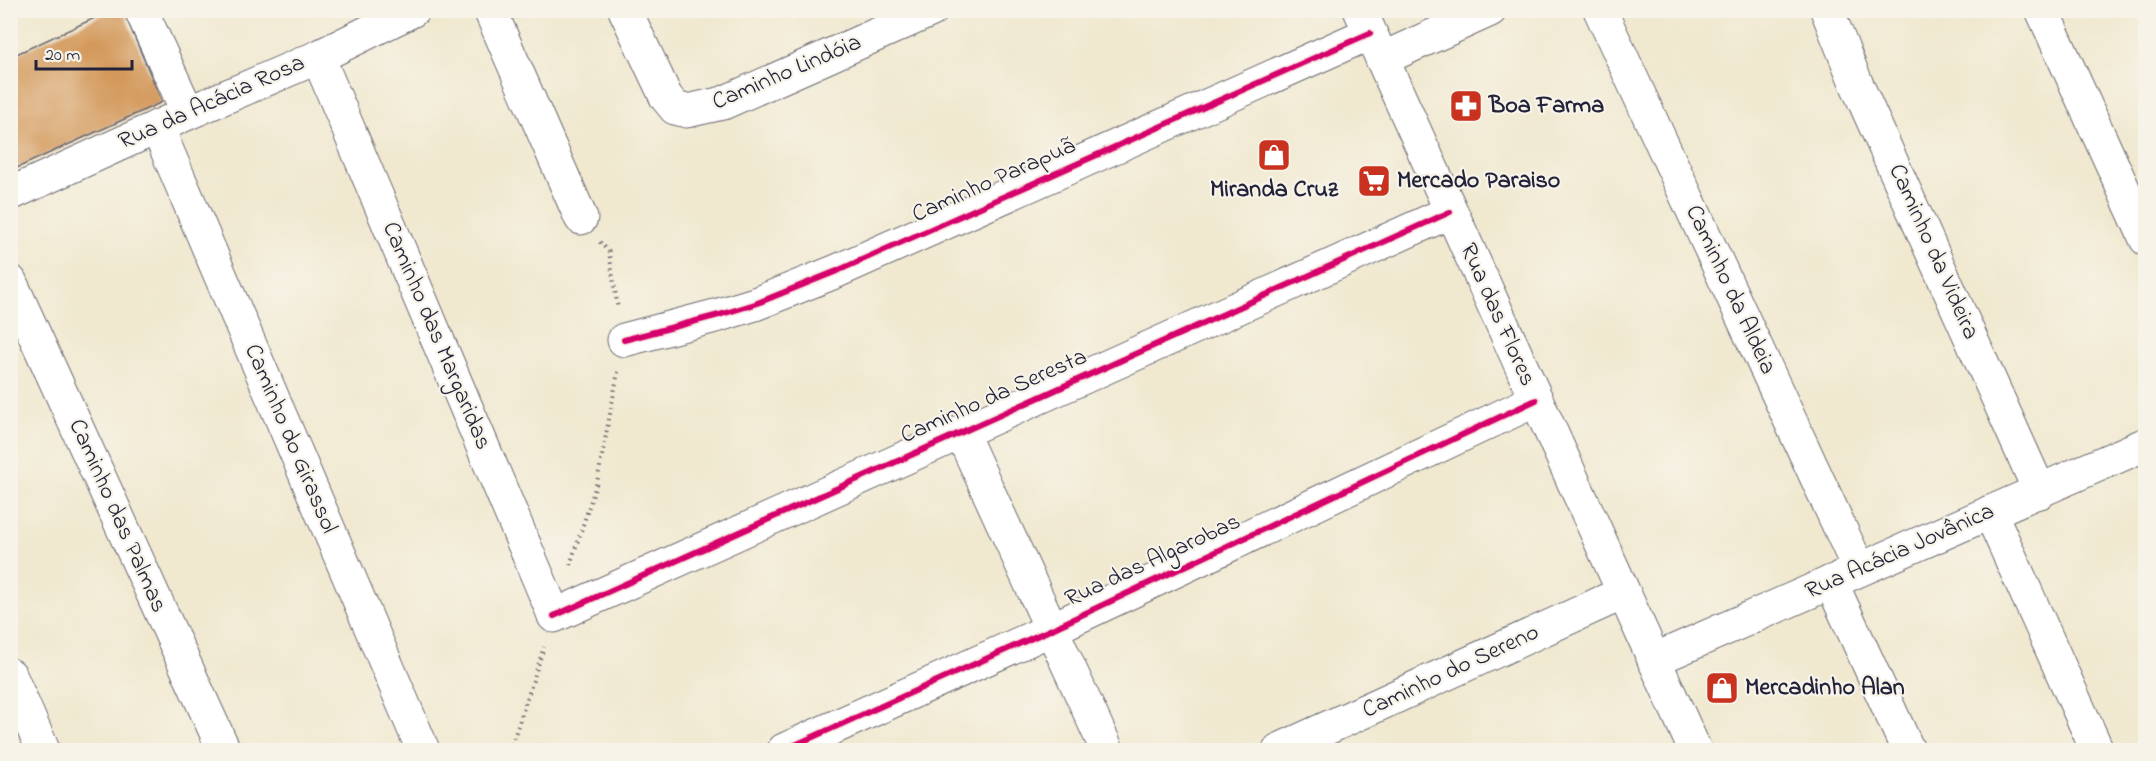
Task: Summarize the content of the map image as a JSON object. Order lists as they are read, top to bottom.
{
  "streets": {
    "street": [
      "Caminho Lindóia",
      "Rua da Acácia Rosa",
      "Caminho Parapuã",
      "Caminho da Videira",
      "Caminho da Aldeia",
      "Rua das Flores",
      "Caminho das Margaridas",
      "Caminho da Seresta",
      "Caminho do Girassol",
      "Caminho das Palmas",
      "Rua Acácia Jovânica",
      "Rua das Algarobas",
      "Caminho do Sereno"
    ]
  },
  "crossings": [
    ["Rua da Acácia Rosa", "Caminho das Margaridas"],
    ["Rua da Acácia Rosa", "Caminho do Girassol"],
    ["Caminho Parapuã", "Rua das Flores"],
    ["Caminho da Videira", "Rua Acácia Jovânica"],
    ["Caminho da Aldeia", "Rua Acácia Jovânica"],
    ["Rua das Flores", "Caminho da Seresta"],
    ["Rua das Flores", "Rua Acácia Jovânica"],
    ["Rua das Flores", "Rua das Algarobas"],
    ["Rua das Flores", "Caminho do Sereno"],
    ["Caminho das Margaridas", "Caminho da Seresta"]
  ],
  "places": {
    "pharmacy": ["Boa Farma"],
    "shop": ["Miranda Cruz", "Mercadinho Alan"],
    "supermarket": ["Mercado Paraiso"]
  },
  "scale_bar": "20 m"
}
